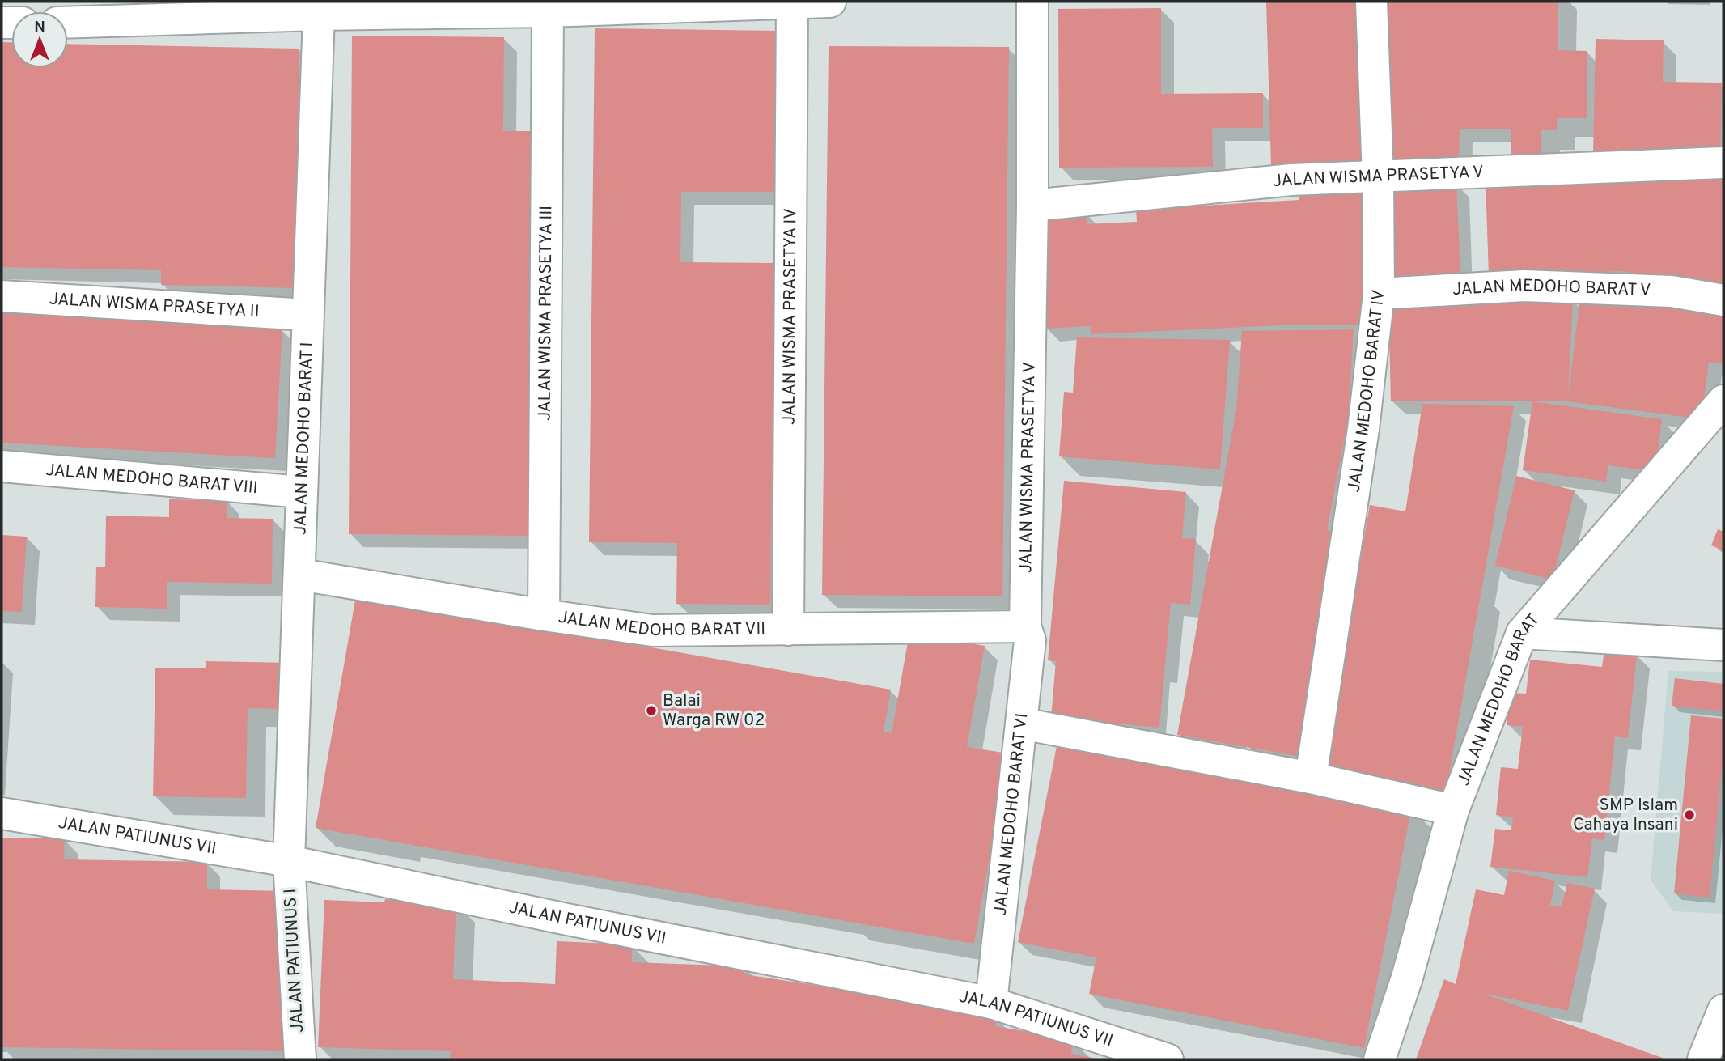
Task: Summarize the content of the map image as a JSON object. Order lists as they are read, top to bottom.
{
  "streets": {
    "street": [
      "JALAN WISMA PRASETYA V",
      "JALAN MEDOHO BARAT V",
      "JALAN WISMA PRASETYA II",
      "JALAN WISMA PRASETYA III",
      "JALAN WISMA PRASETYA IV",
      "JALAN MEDOHO BARAT IV",
      "JALAN MEDOHO BARAT I",
      "JALAN MEDOHO BARAT VIII",
      "JALAN MEDOHO BARAT VII",
      "JALAN MEDOHO BARAT",
      "JALAN MEDOHO BARAT VI",
      "JALAN PATIUNUS VII",
      "JALAN PATIUNUS I"
    ]
  },
  "crossings": [
    ["JALAN WISMA PRASETYA V", "JALAN MEDOHO BARAT IV"],
    ["JALAN WISMA PRASETYA V", "JALAN MEDOHO BARAT VII"],
    ["JALAN WISMA PRASETYA V", "JALAN MEDOHO BARAT VI"],
    ["JALAN MEDOHO BARAT V", "JALAN MEDOHO BARAT IV"],
    ["JALAN WISMA PRASETYA II", "JALAN MEDOHO BARAT I"],
    ["JALAN WISMA PRASETYA III", "JALAN MEDOHO BARAT VII"],
    ["JALAN WISMA PRASETYA IV", "JALAN MEDOHO BARAT VII"],
    ["JALAN MEDOHO BARAT I", "JALAN MEDOHO BARAT VIII"],
    ["JALAN MEDOHO BARAT I", "JALAN MEDOHO BARAT VII"],
    ["JALAN MEDOHO BARAT I", "JALAN PATIUNUS VII"],
    ["JALAN MEDOHO BARAT I", "JALAN PATIUNUS I"],
    ["JALAN MEDOHO BARAT VII", "JALAN MEDOHO BARAT VI"],
    ["JALAN MEDOHO BARAT VI", "JALAN PATIUNUS VII"],
    ["JALAN PATIUNUS VII", "JALAN PATIUNUS I"]
  ],
  "places": ["Balai Warga RW 02", "SMP Islam Cahaya Insani"],
  "north": "top"
}
